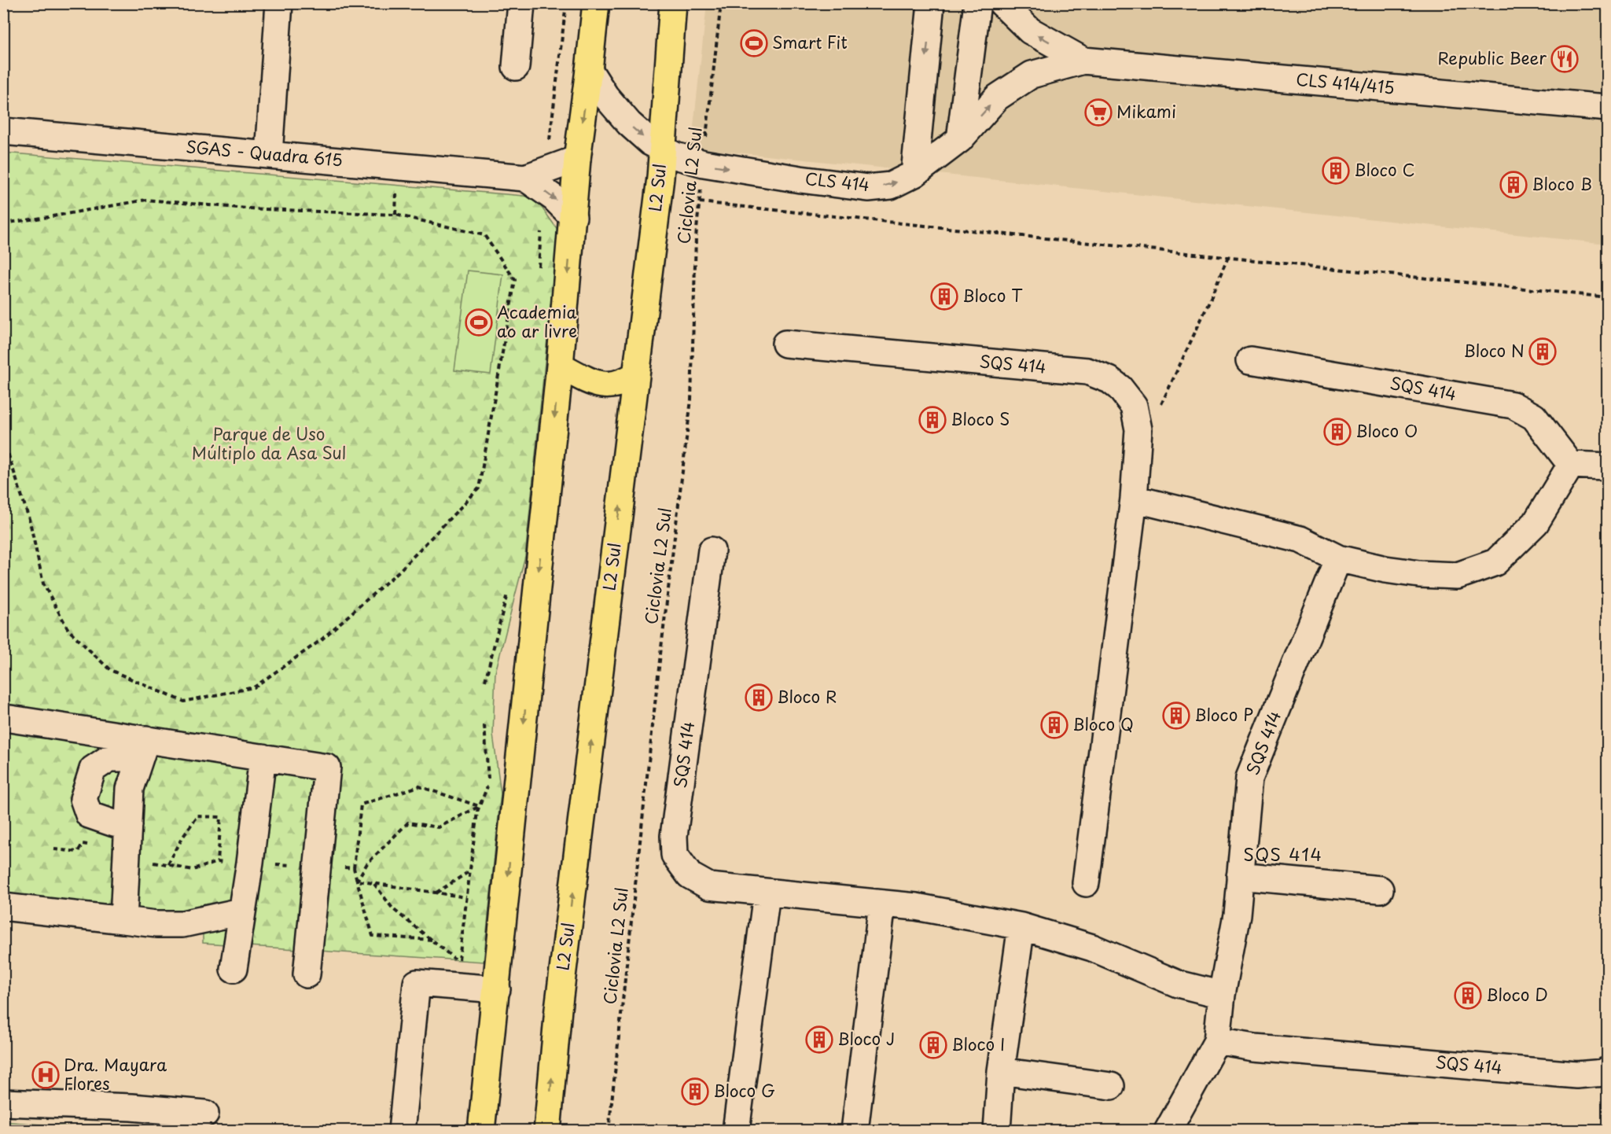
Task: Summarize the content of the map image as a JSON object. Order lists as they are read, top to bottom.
{
  "streets": {
    "main road": ["L2 Sul"],
    "street": [
      "CLS 414/415",
      "SGAS - Quadra 615",
      "CLS 414",
      "SQS 414"
    ],
    "path": ["Ciclovia L2 Sul"]
  },
  "crossings": [
    ["CLS 414/415", "CLS 414"],
    ["CLS 414", "Ciclovia L2 Sul"],
    ["CLS 414", "L2 Sul"]
  ],
  "one_way": ["CLS 414"],
  "districts": ["SQS 414"],
  "parks": ["Parque de Uso Múltiplo da Asa Sul"],
  "places": {
    "sports": ["Smart Fit", "Academia ao ar livre"],
    "restaurant": ["Republic Beer"],
    "supermarket": ["Mikami"],
    "building": [
      "Bloco C",
      "Bloco B",
      "Bloco T",
      "Bloco N",
      "Bloco S",
      "Bloco O",
      "Bloco R",
      "Bloco P",
      "Bloco Q",
      "Bloco D",
      "Bloco J",
      "Bloco I",
      "Bloco G"
    ],
    "hospital": ["Dra. Mayara Flores"]
  }
}
